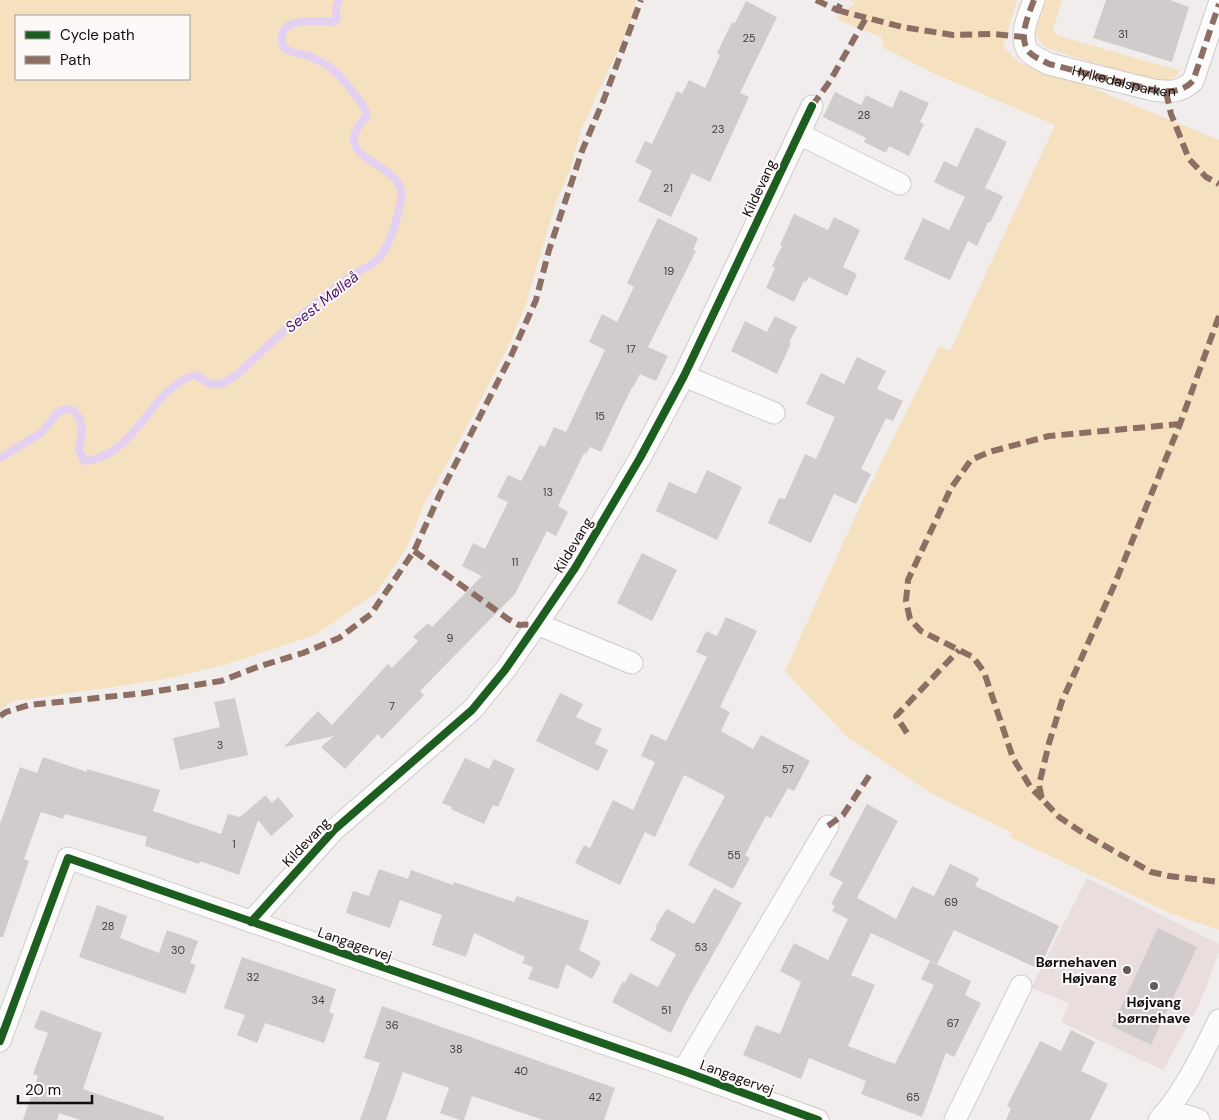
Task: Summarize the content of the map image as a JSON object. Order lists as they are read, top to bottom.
{
  "streets": {
    "street": ["Hylkedalsparken", "Kildevang", "Langagervej"]
  },
  "crossings": [
    ["Kildevang", "Langagervej"]
  ],
  "water": ["Seest Mølleå"],
  "places": ["Børnehaven Højvang", "Højvang børnehave"],
  "house_numbers": [
    "31",
    "25",
    "28",
    "23",
    "21",
    "19",
    "17",
    "15",
    "13",
    "11",
    "9",
    "7",
    "3",
    "57",
    "1",
    "55",
    "69",
    "28",
    "53",
    "30",
    "32",
    "34",
    "51",
    "67",
    "36",
    "38",
    "40",
    "42",
    "65"
  ],
  "legend": ["Cycle path", "Path"],
  "scale_bar": "20 m"
}
